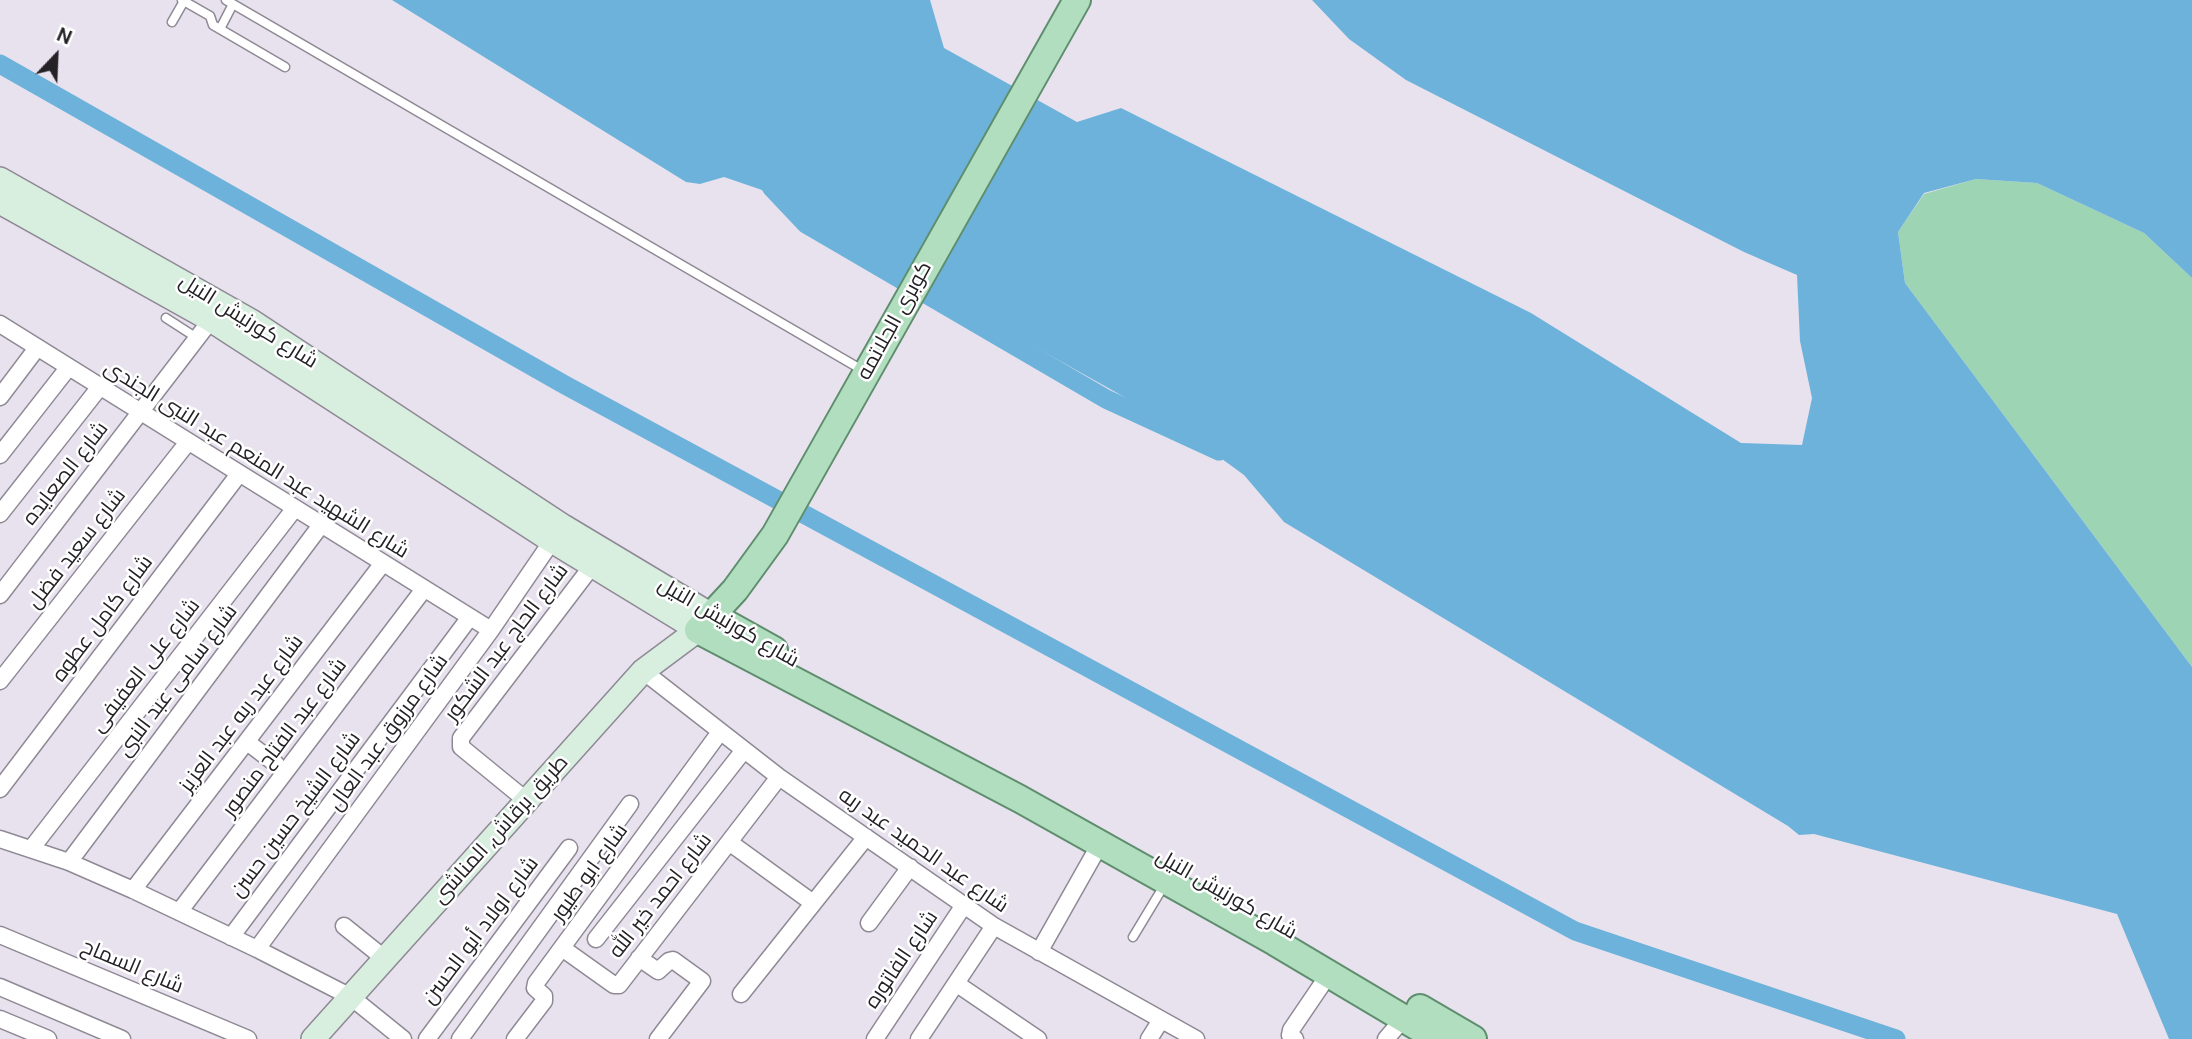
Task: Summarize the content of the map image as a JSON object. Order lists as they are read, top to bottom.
{
  "streets": {
    "main road": ["كوبرى الجلاتمه", "شارع كورنيش النيل", "طريق برقاش, المناشى"],
    "street": [
      "شارع الشهيد عبد المنعم عبد النبى الجندى",
      "شارع الصعايده",
      "شارع سعيد فضل",
      "شارع كامل عطوه",
      "شارع الحاج عبد الشكور",
      "شارع على العفيفى",
      "شارع سامى عبد النبى",
      "شارع عبد ربه عبد العزيز",
      "شارع مرزوق عبد العال",
      "شارع عبد الفتاح منصور",
      "شارع الشيخ حسين حسن",
      "شارع عبد الحميد عبد ربه",
      "شارع ابو طيور",
      "شارع احمد خير الله",
      "شارع اولاد أبو الحسن",
      "شارع الفاتوره",
      "شارع السماح"
    ]
  },
  "crossings": [
    ["كوبرى الجلاتمه", "شارع كورنيش النيل"],
    ["كوبرى الجلاتمه", "طريق برقاش, المناشى"],
    ["شارع كورنيش النيل", "شارع الصعايده"],
    ["شارع كورنيش النيل", "شارع الحاج عبد الشكور"],
    ["شارع كورنيش النيل", "شارع مرزوق عبد العال"],
    ["شارع كورنيش النيل", "طريق برقاش, المناشى"],
    ["شارع الشهيد عبد المنعم عبد النبى الجندى", "شارع الصعايده"],
    ["شارع الشهيد عبد المنعم عبد النبى الجندى", "شارع سعيد فضل"],
    ["شارع الشهيد عبد المنعم عبد النبى الجندى", "شارع كامل عطوه"],
    ["شارع الشهيد عبد المنعم عبد النبى الجندى", "شارع على العفيفى"],
    ["شارع الشهيد عبد المنعم عبد النبى الجندى", "شارع سامى عبد النبى"],
    ["شارع الشهيد عبد المنعم عبد النبى الجندى", "شارع عبد ربه عبد العزيز"],
    ["شارع الشهيد عبد المنعم عبد النبى الجندى", "شارع مرزوق عبد العال"],
    ["شارع الشهيد عبد المنعم عبد النبى الجندى", "شارع عبد الفتاح منصور"],
    ["شارع الشهيد عبد المنعم عبد النبى الجندى", "شارع الشيخ حسين حسن"],
    ["شارع الحاج عبد الشكور", "طريق برقاش, المناشى"],
    ["طريق برقاش, المناشى", "شارع عبد الحميد عبد ربه"],
    ["شارع عبد الحميد عبد ربه", "شارع ابو طيور"],
    ["شارع عبد الحميد عبد ربه", "شارع احمد خير الله"],
    ["شارع عبد الحميد عبد ربه", "شارع الفاتوره"],
    ["شارع ابو طيور", "شارع احمد خير الله"]
  ],
  "north": "top right"
}
